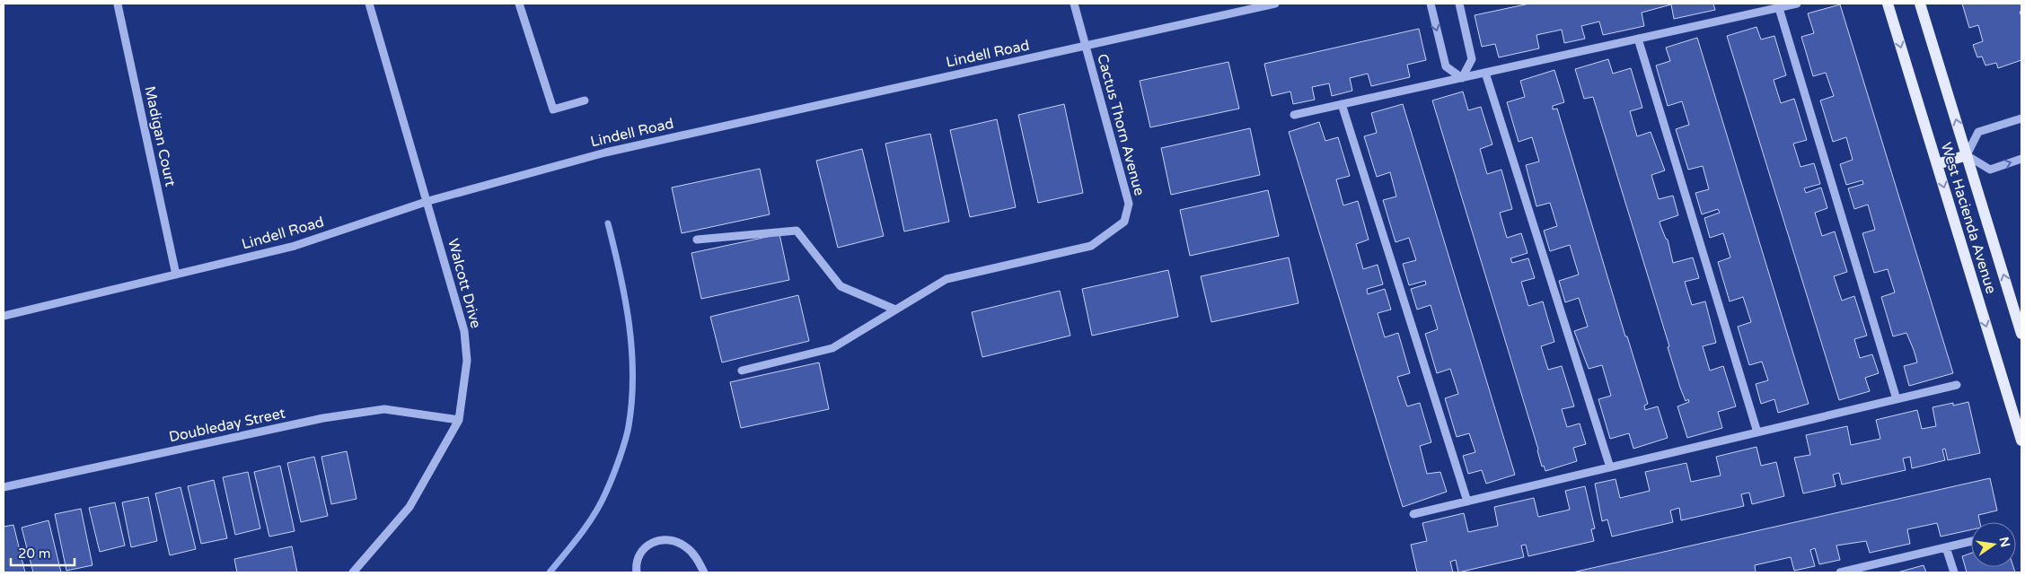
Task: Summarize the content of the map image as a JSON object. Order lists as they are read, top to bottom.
{
  "streets": {
    "main road": ["West Hacienda Avenue"],
    "street": [
      "Lindell Road",
      "Cactus Thorn Avenue",
      "Madigan Court",
      "Walcott Drive",
      "Doubleday Street"
    ]
  },
  "crossings": [
    ["Lindell Road", "Cactus Thorn Avenue"],
    ["Lindell Road", "Madigan Court"],
    ["Lindell Road", "Walcott Drive"],
    ["Walcott Drive", "Doubleday Street"]
  ],
  "scale_bar": "20 m",
  "north": "right"
}
